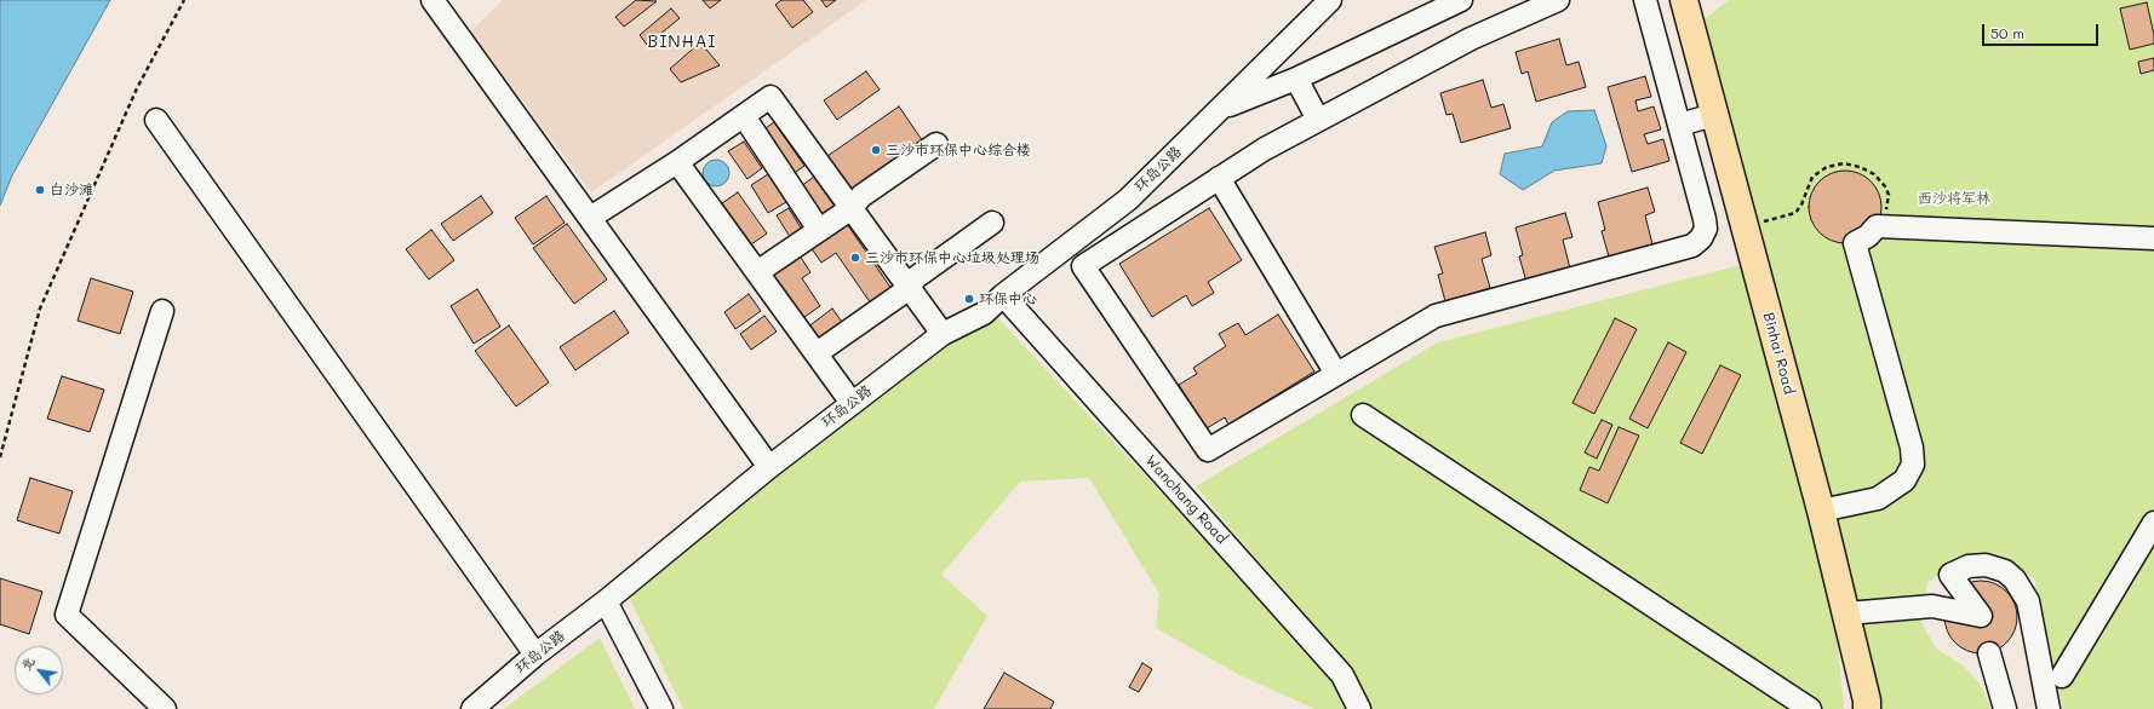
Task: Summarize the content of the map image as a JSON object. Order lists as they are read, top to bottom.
{
  "streets": {
    "main road": ["Binhai Road"],
    "street": ["环岛公路", "Wanchang Road"]
  },
  "crossings": [
    ["环岛公路", "Wanchang Road"]
  ],
  "districts": ["BINHAI"],
  "parks": ["西沙将军林"],
  "places": [
    "三沙市环保中心综合楼",
    "白沙滩",
    "三沙市环保中心垃圾处理场",
    "环保中心"
  ],
  "scale_bar": "50 m",
  "north": "top left"
}
